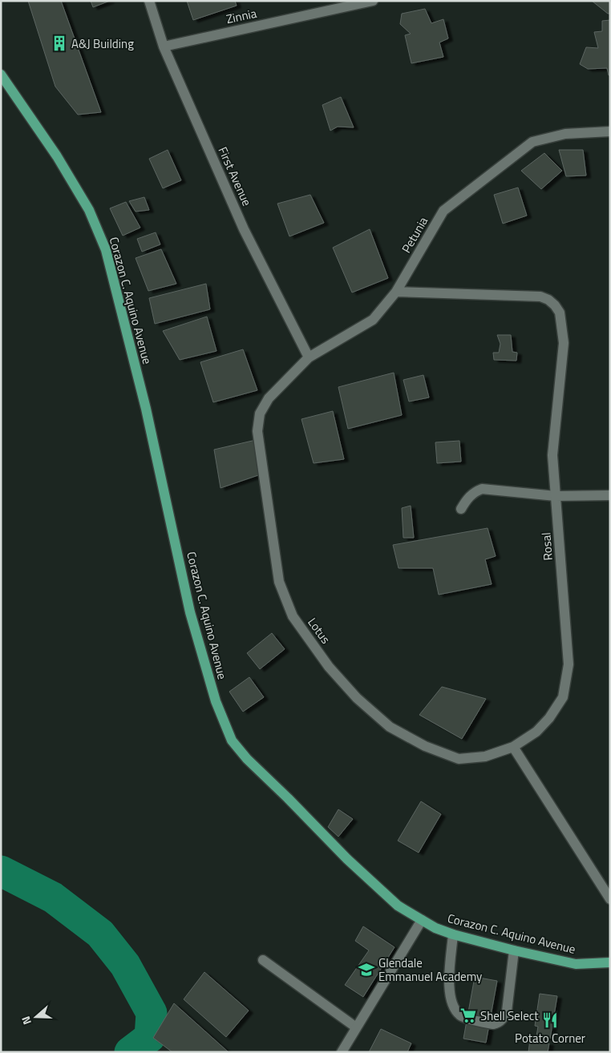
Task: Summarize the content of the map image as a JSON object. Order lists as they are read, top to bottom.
{
  "streets": {
    "main road": ["Corazon C. Aquino Avenue"],
    "street": [
      "Zinnia",
      "First Avenue",
      "Petunia",
      "Rosal",
      "Lotus"
    ]
  },
  "crossings": [
    ["Zinnia", "First Avenue"],
    ["First Avenue", "Petunia"],
    ["Petunia", "Rosal"],
    ["Petunia", "Lotus"],
    ["Rosal", "Lotus"]
  ],
  "places": {
    "building": ["A&J Building"],
    "school or university": ["Glendale Emmanuel Academy"],
    "supermarket": ["Shell Select"],
    "restaurant": ["Potato Corner"]
  },
  "north": "left"
}
